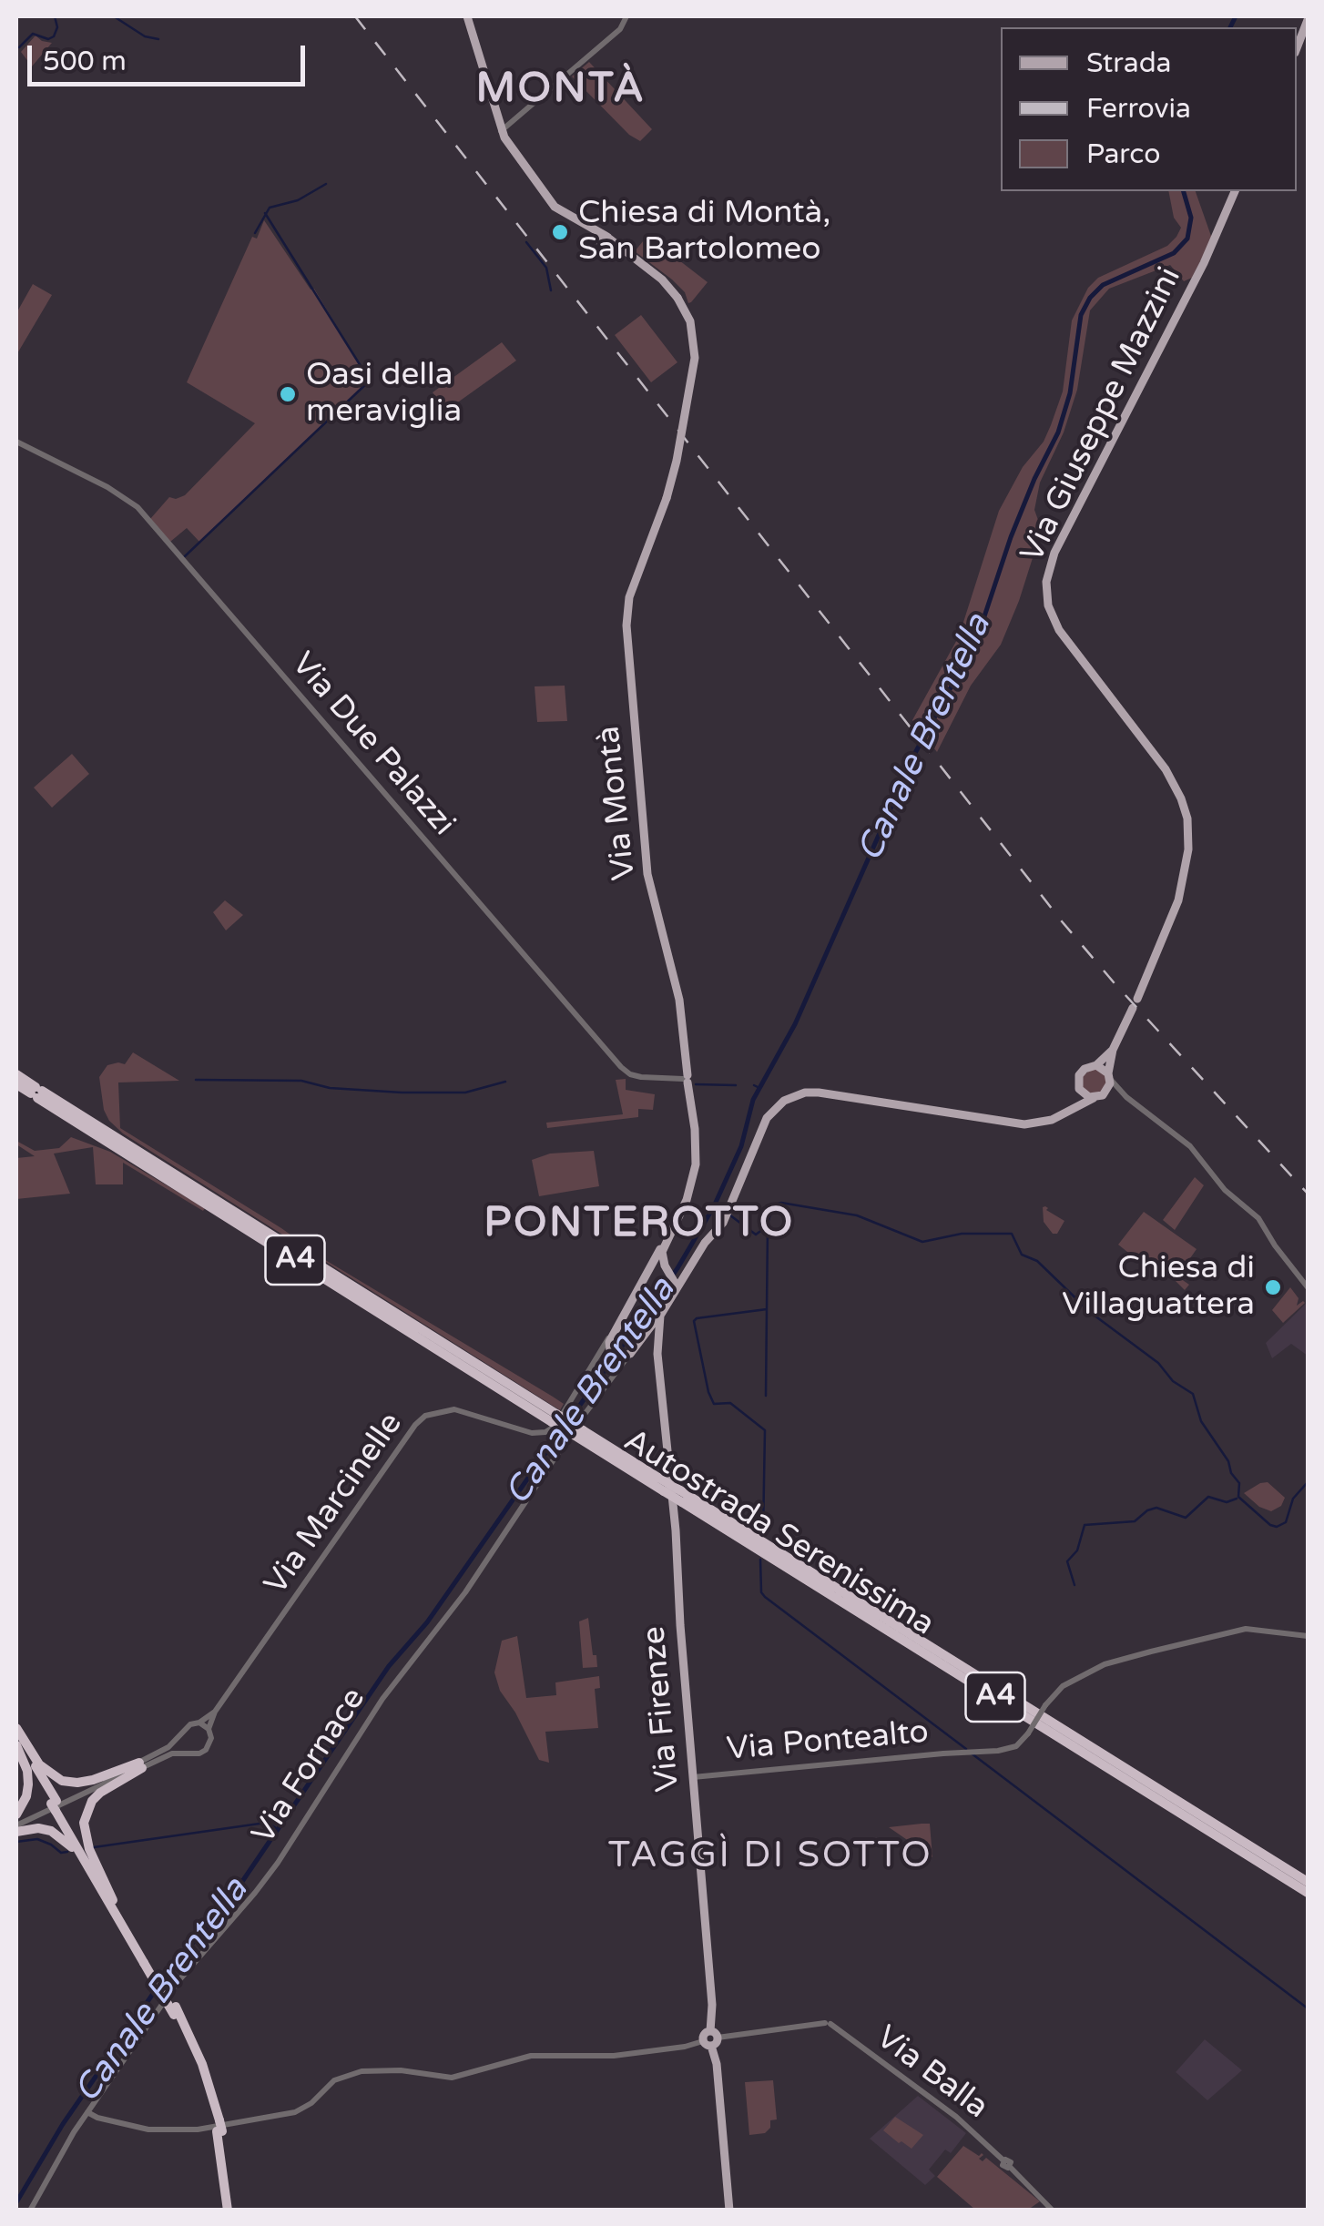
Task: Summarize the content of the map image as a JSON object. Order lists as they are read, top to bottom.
{
  "streets": {
    "highway": ["A4", "Autostrada Serenissima"],
    "main road": [
      "Via Giuseppe Mazzini",
      "Via Montà",
      "Via Firenze",
      "Via Fornace"
    ],
    "street": [
      "Via Due Palazzi",
      "Via Marcinelle",
      "Via Pontealto",
      "Via Balla"
    ]
  },
  "crossings": [
    ["Via Giuseppe Mazzini", "Via Fornace"],
    ["Via Due Palazzi", "Via Montà"],
    ["Via Montà", "Via Fornace"],
    ["Via Marcinelle", "Autostrada Serenissima"],
    ["Autostrada Serenissima", "Via Firenze"],
    ["Autostrada Serenissima", "Via Fornace"],
    ["Via Firenze", "Via Pontealto"],
    ["Via Firenze", "Via Fornace"],
    ["Via Firenze", "Via Balla"],
    ["Via Fornace", "Via Balla"]
  ],
  "districts": ["MONTÀ", "PONTEROTTO", "TAGGÌ DI SOTTO"],
  "water": ["Canale Brentella"],
  "places": ["Chiesa di Montà, San Bartolomeo", "Oasi della meraviglia", "Chiesa di Villaguattera"],
  "legend": ["Strada", "Ferrovia", "Parco"],
  "scale_bar": "500 m"
}
